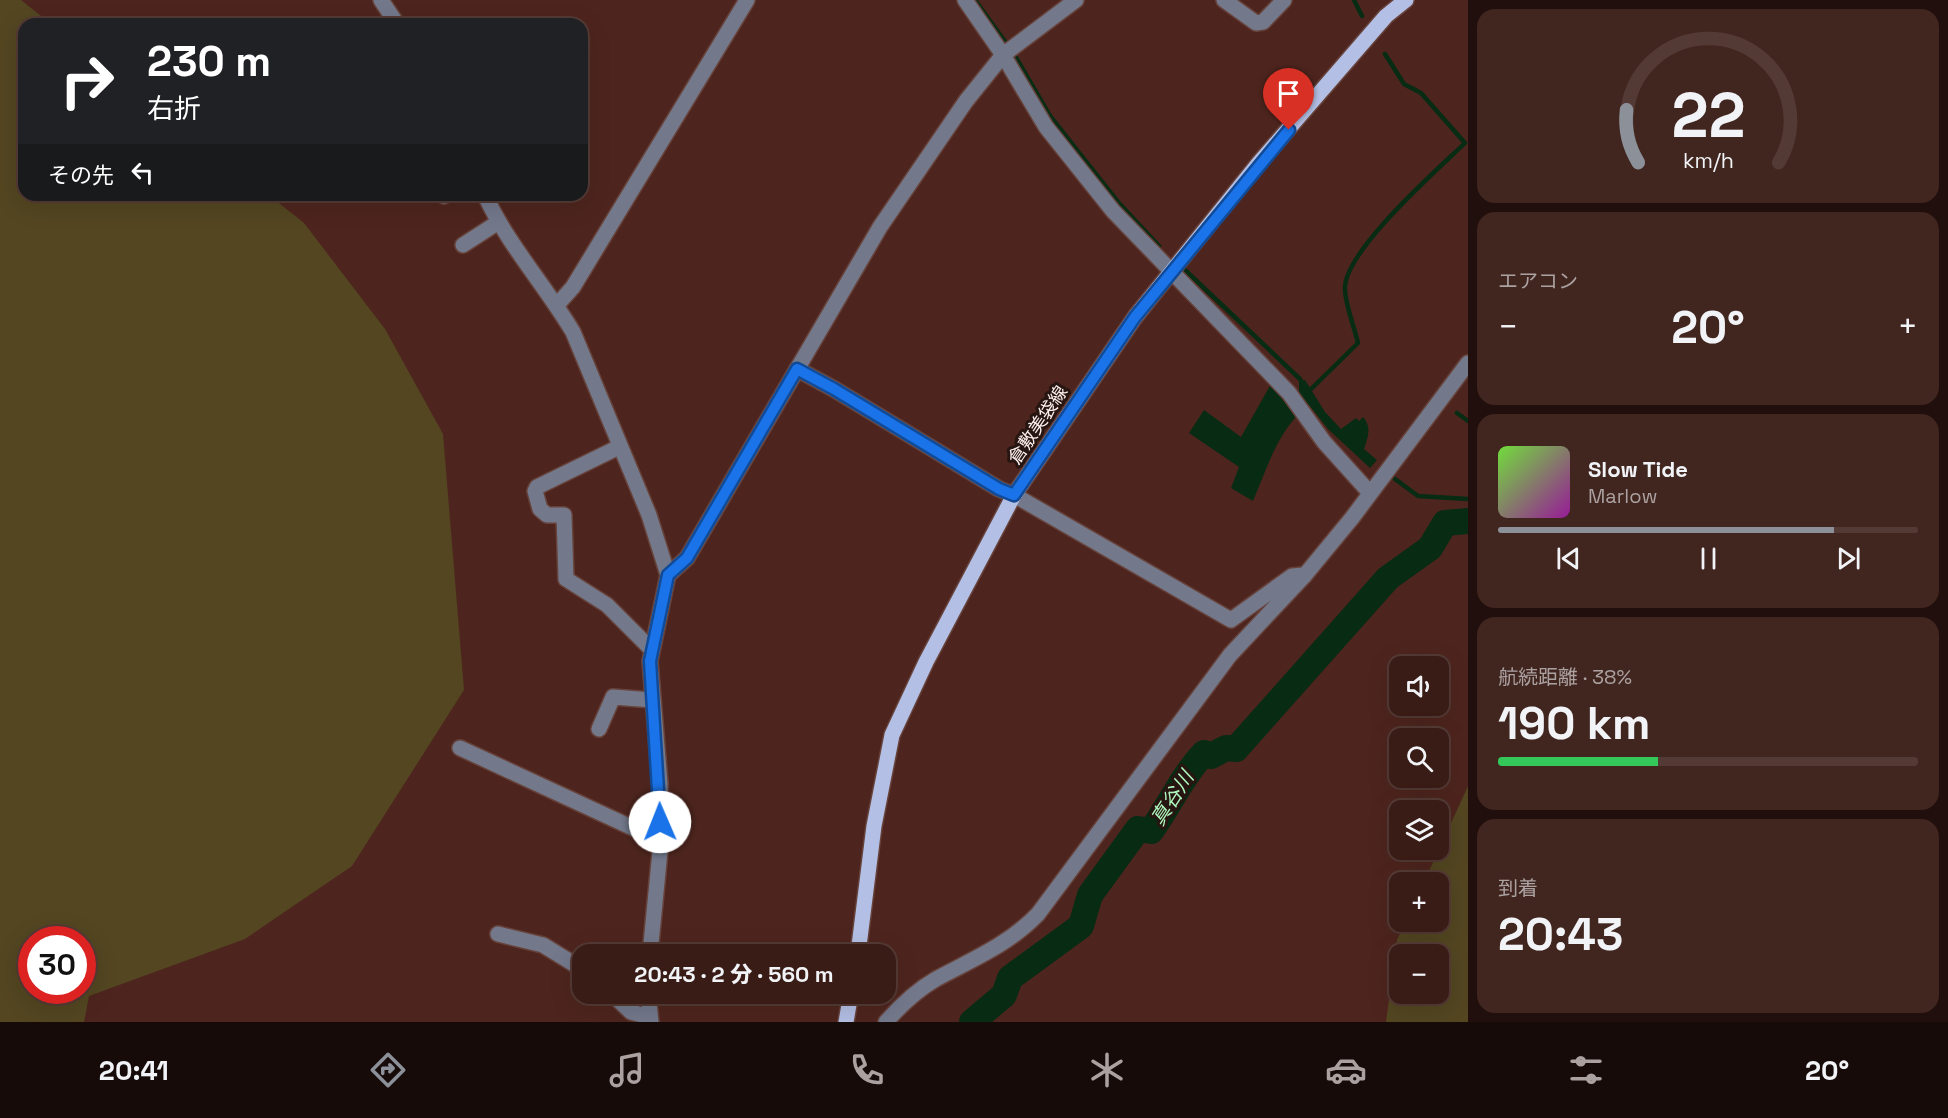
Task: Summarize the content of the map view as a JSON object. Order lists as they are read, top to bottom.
{
  "streets": {
    "main road": ["倉敷美袋線"]
  },
  "water": ["真谷川"],
  "page": {
    "turn": ["230 m", "右折"],
    "then": "その先",
    "tile": [
      "エアコン",
      ["航続距離 · 38%", "190 km"],
      ["到着", "20:43"]
    ],
    "heat": ["−", "20°", "+"],
    "song": ["Slow Tide", "Marlow"],
    "map_buttons": ["+", "−"],
    "limit": "30",
    "trip": "20:43 · 2 分 · 560 m",
    "tabs": ["20:41", "20°"],
    "gauge": ["22", "km/h"]
  }
}
